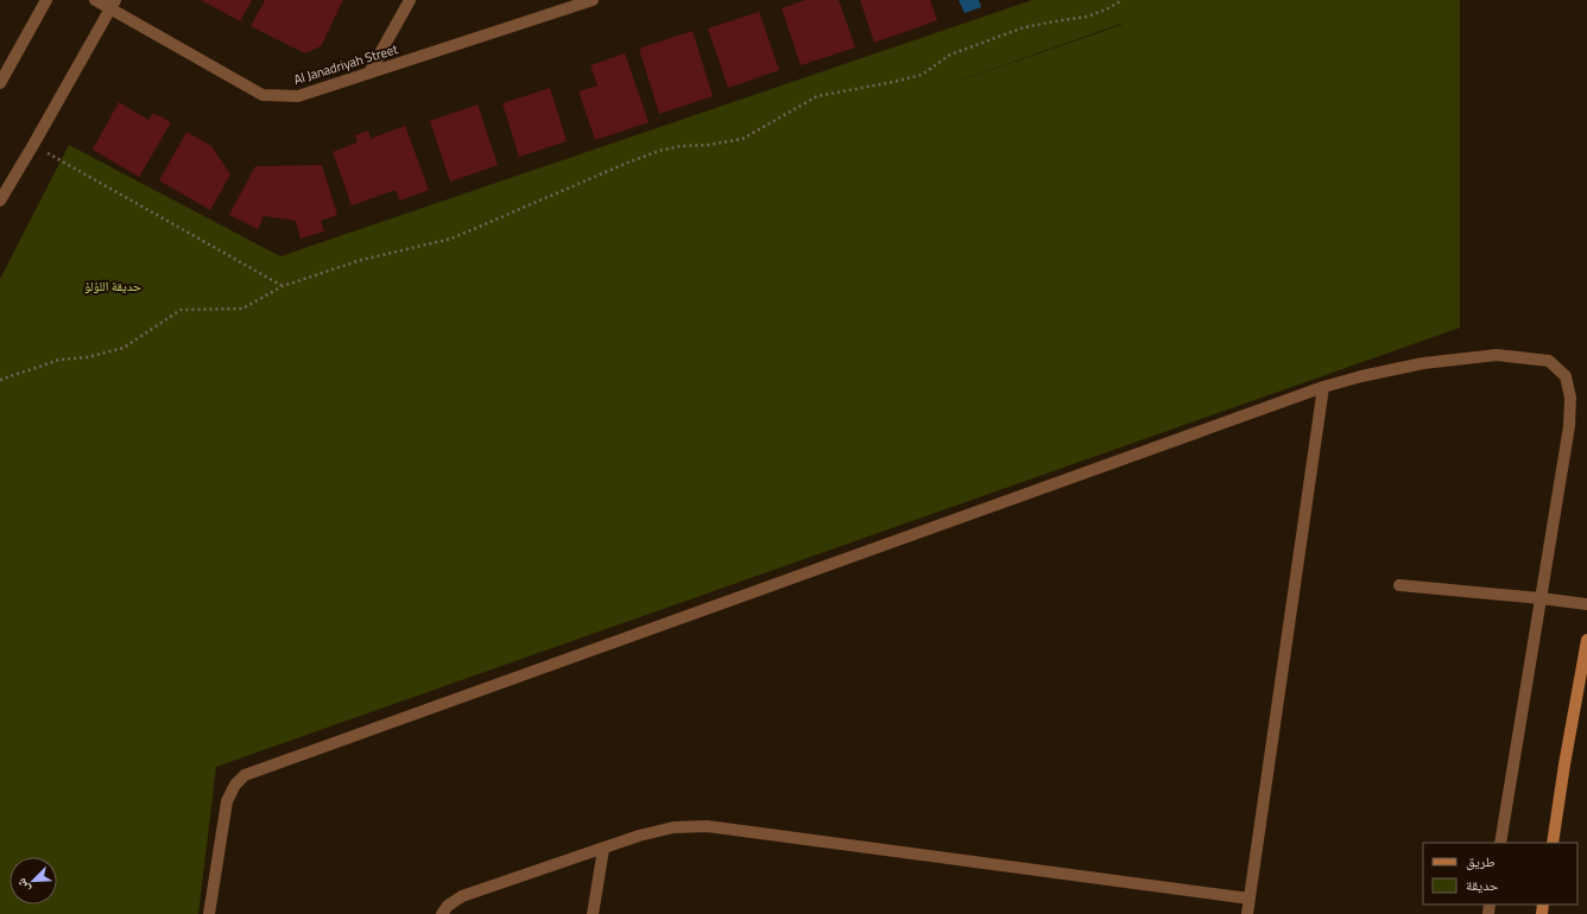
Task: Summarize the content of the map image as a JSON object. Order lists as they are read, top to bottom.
{
  "streets": {
    "street": ["Al Janadriyah Street"]
  },
  "parks": ["حديقة اللؤلؤ"],
  "legend": ["طريق", "حديقة"],
  "north": "bottom left"
}
